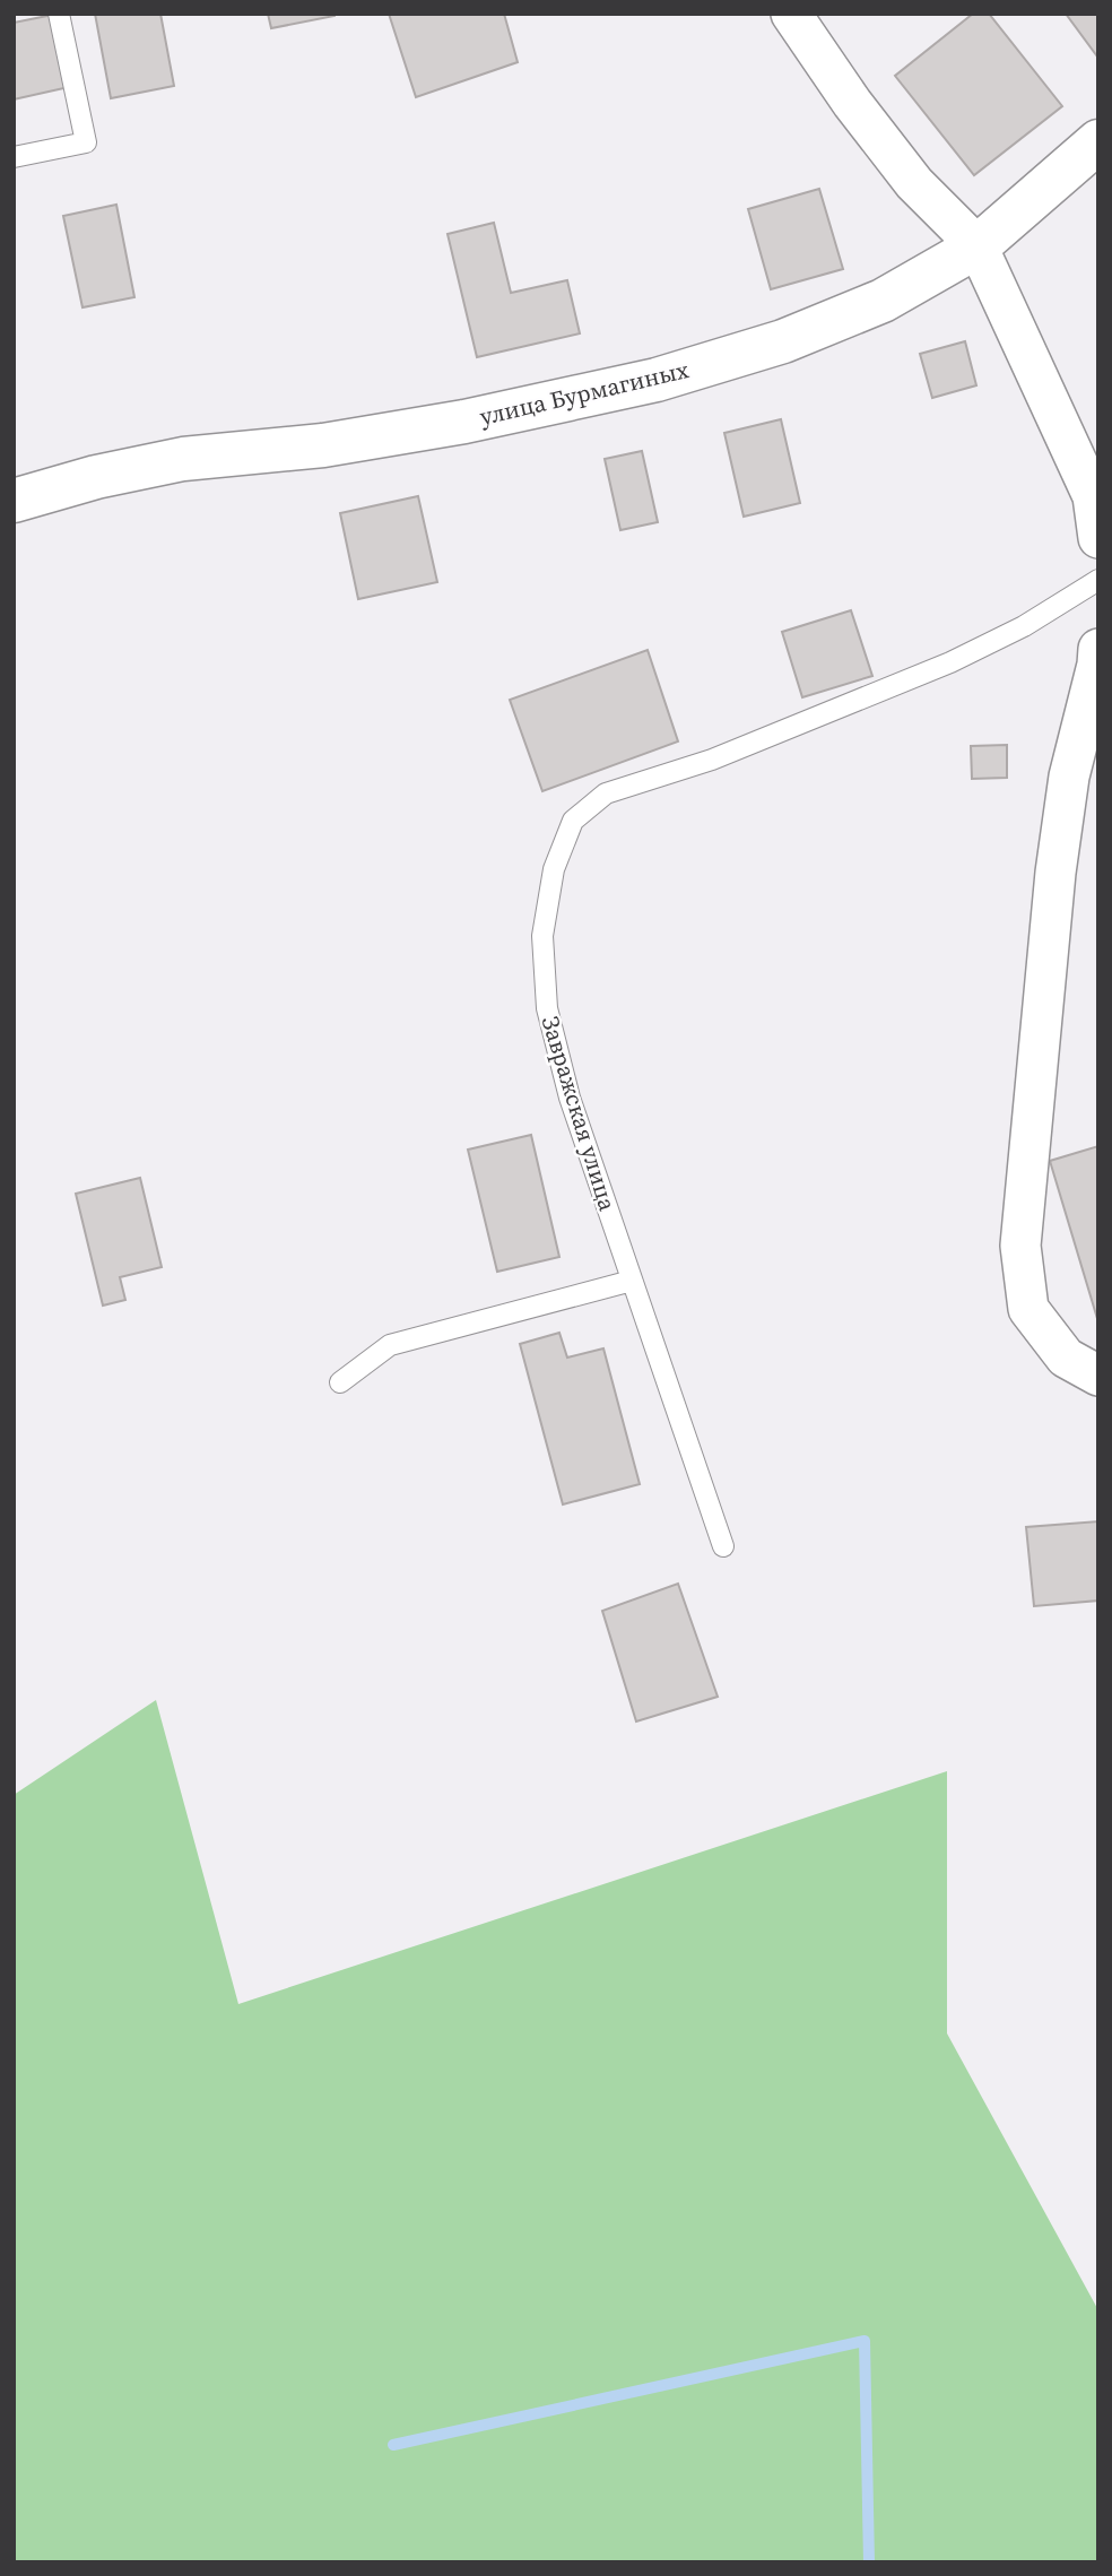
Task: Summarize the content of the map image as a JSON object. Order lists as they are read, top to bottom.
{
  "streets": {
    "street": ["улица Бурмагиных"],
    "lane": ["Завражская улица"]
  }
}
